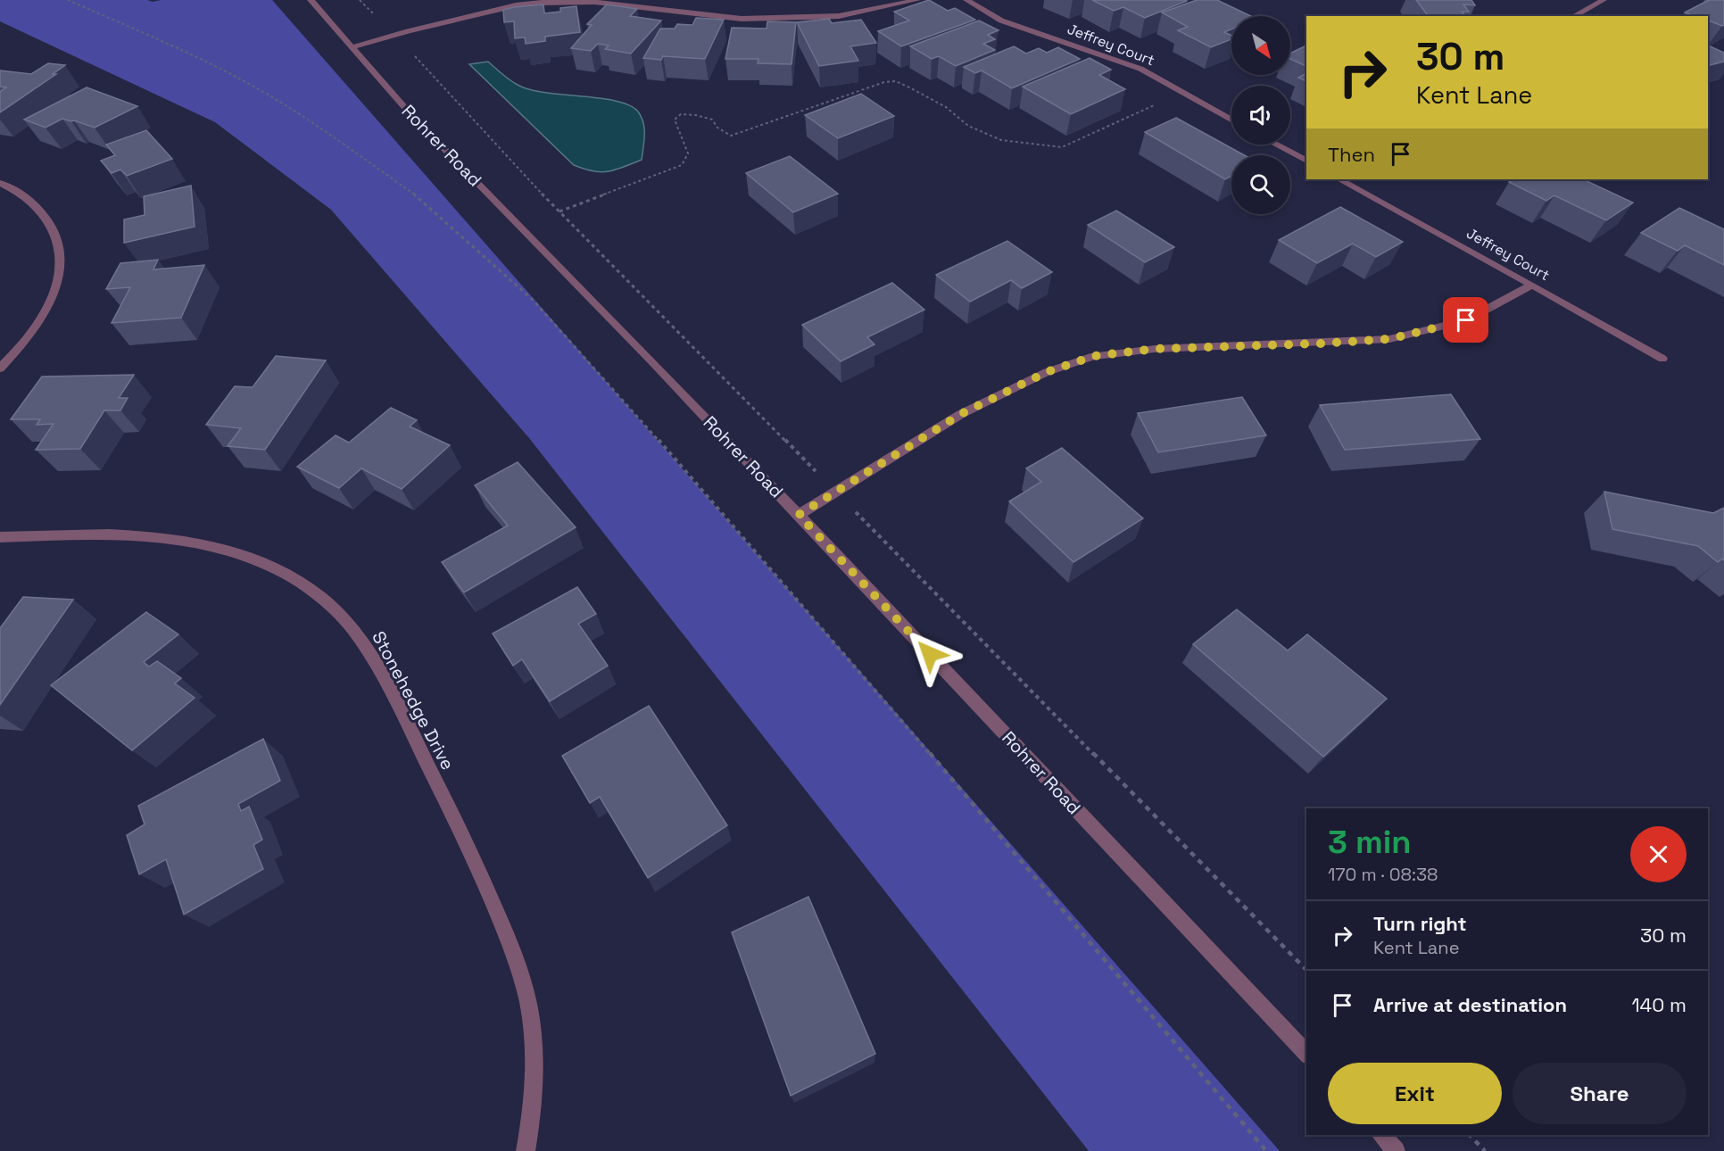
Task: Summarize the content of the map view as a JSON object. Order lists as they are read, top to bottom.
{
  "streets": {
    "street": ["Jeffrey Court", "Rohrer Road", "Stonehedge Drive"]
  },
  "north": "bottom right",
  "page": {
    "turn": ["30 m", "Kent Lane"],
    "then": "Then",
    "heading": ["3 min", "170 m · 08:38"],
    "list": [
      {
        "name": "Turn right",
        "note": "Kent Lane",
        "value": "30 m"
      },
      {
        "name": "Arrive at destination",
        "value": "140 m"
      }
    ],
    "buttons": ["Exit", "Share"]
  }
}
